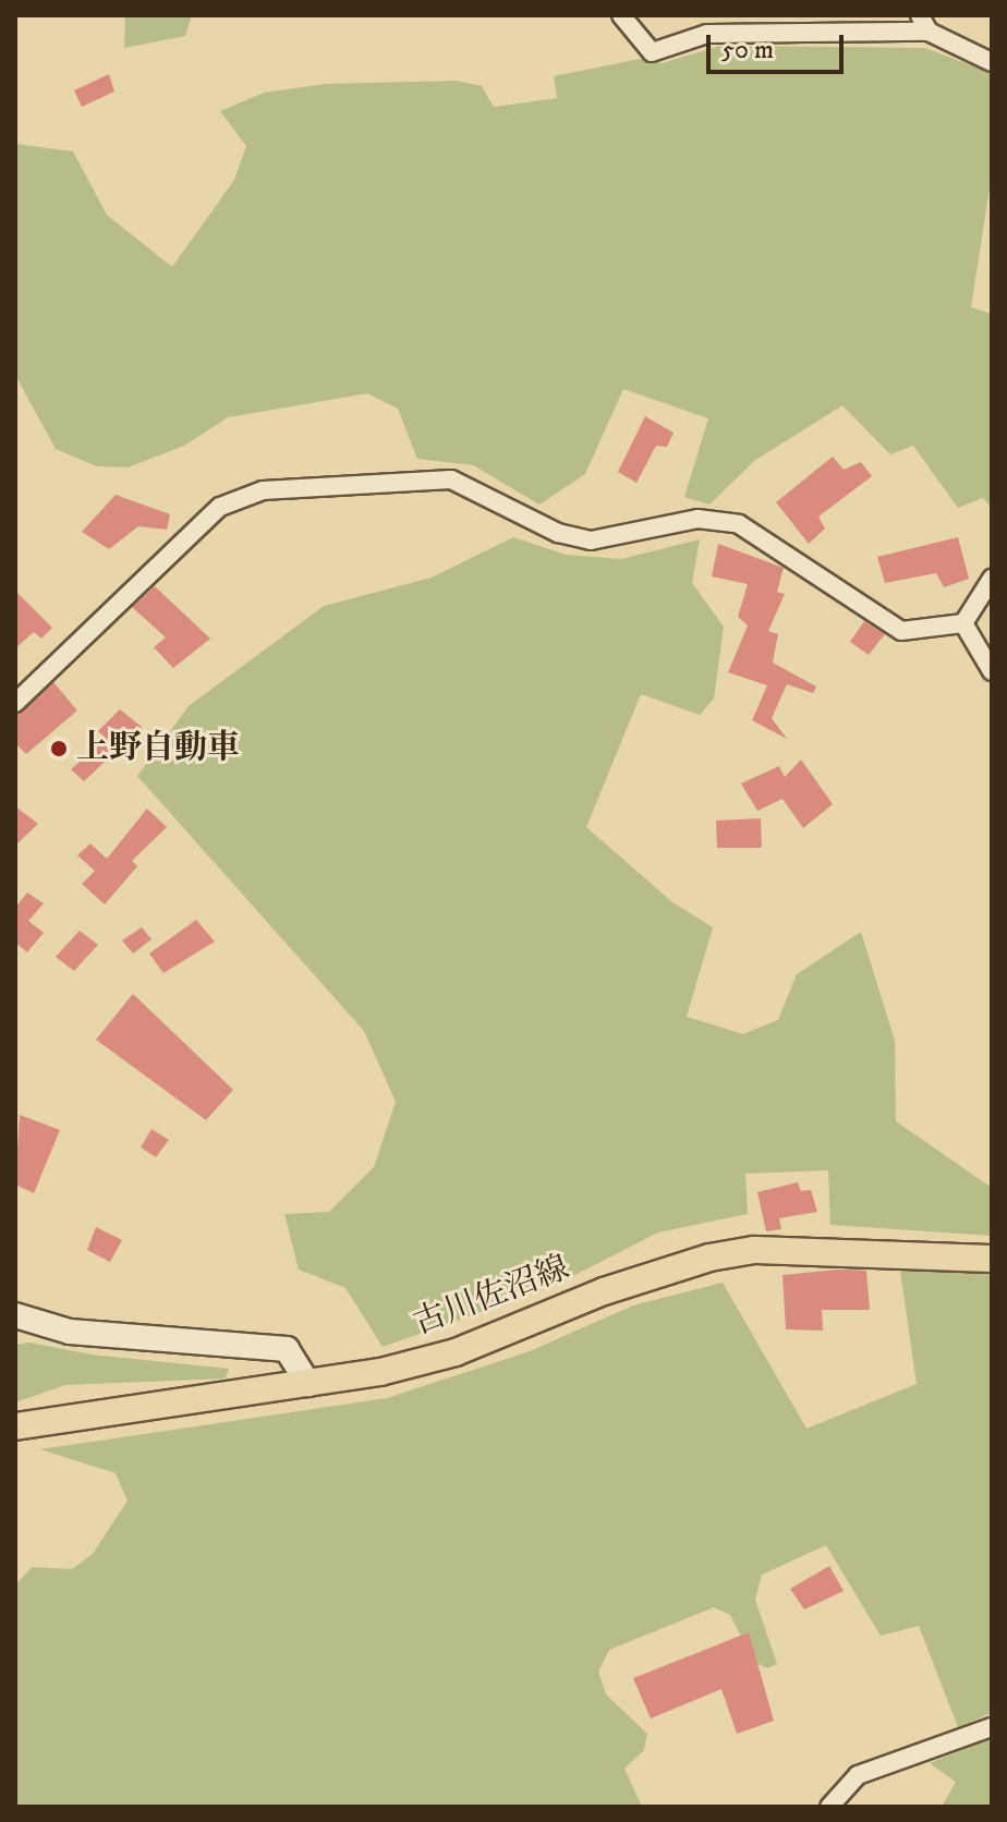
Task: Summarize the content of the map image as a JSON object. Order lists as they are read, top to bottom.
{
  "streets": {
    "main road": ["古川佐沼線"]
  },
  "places": ["上野自動車"],
  "scale_bar": "50 m"
}
